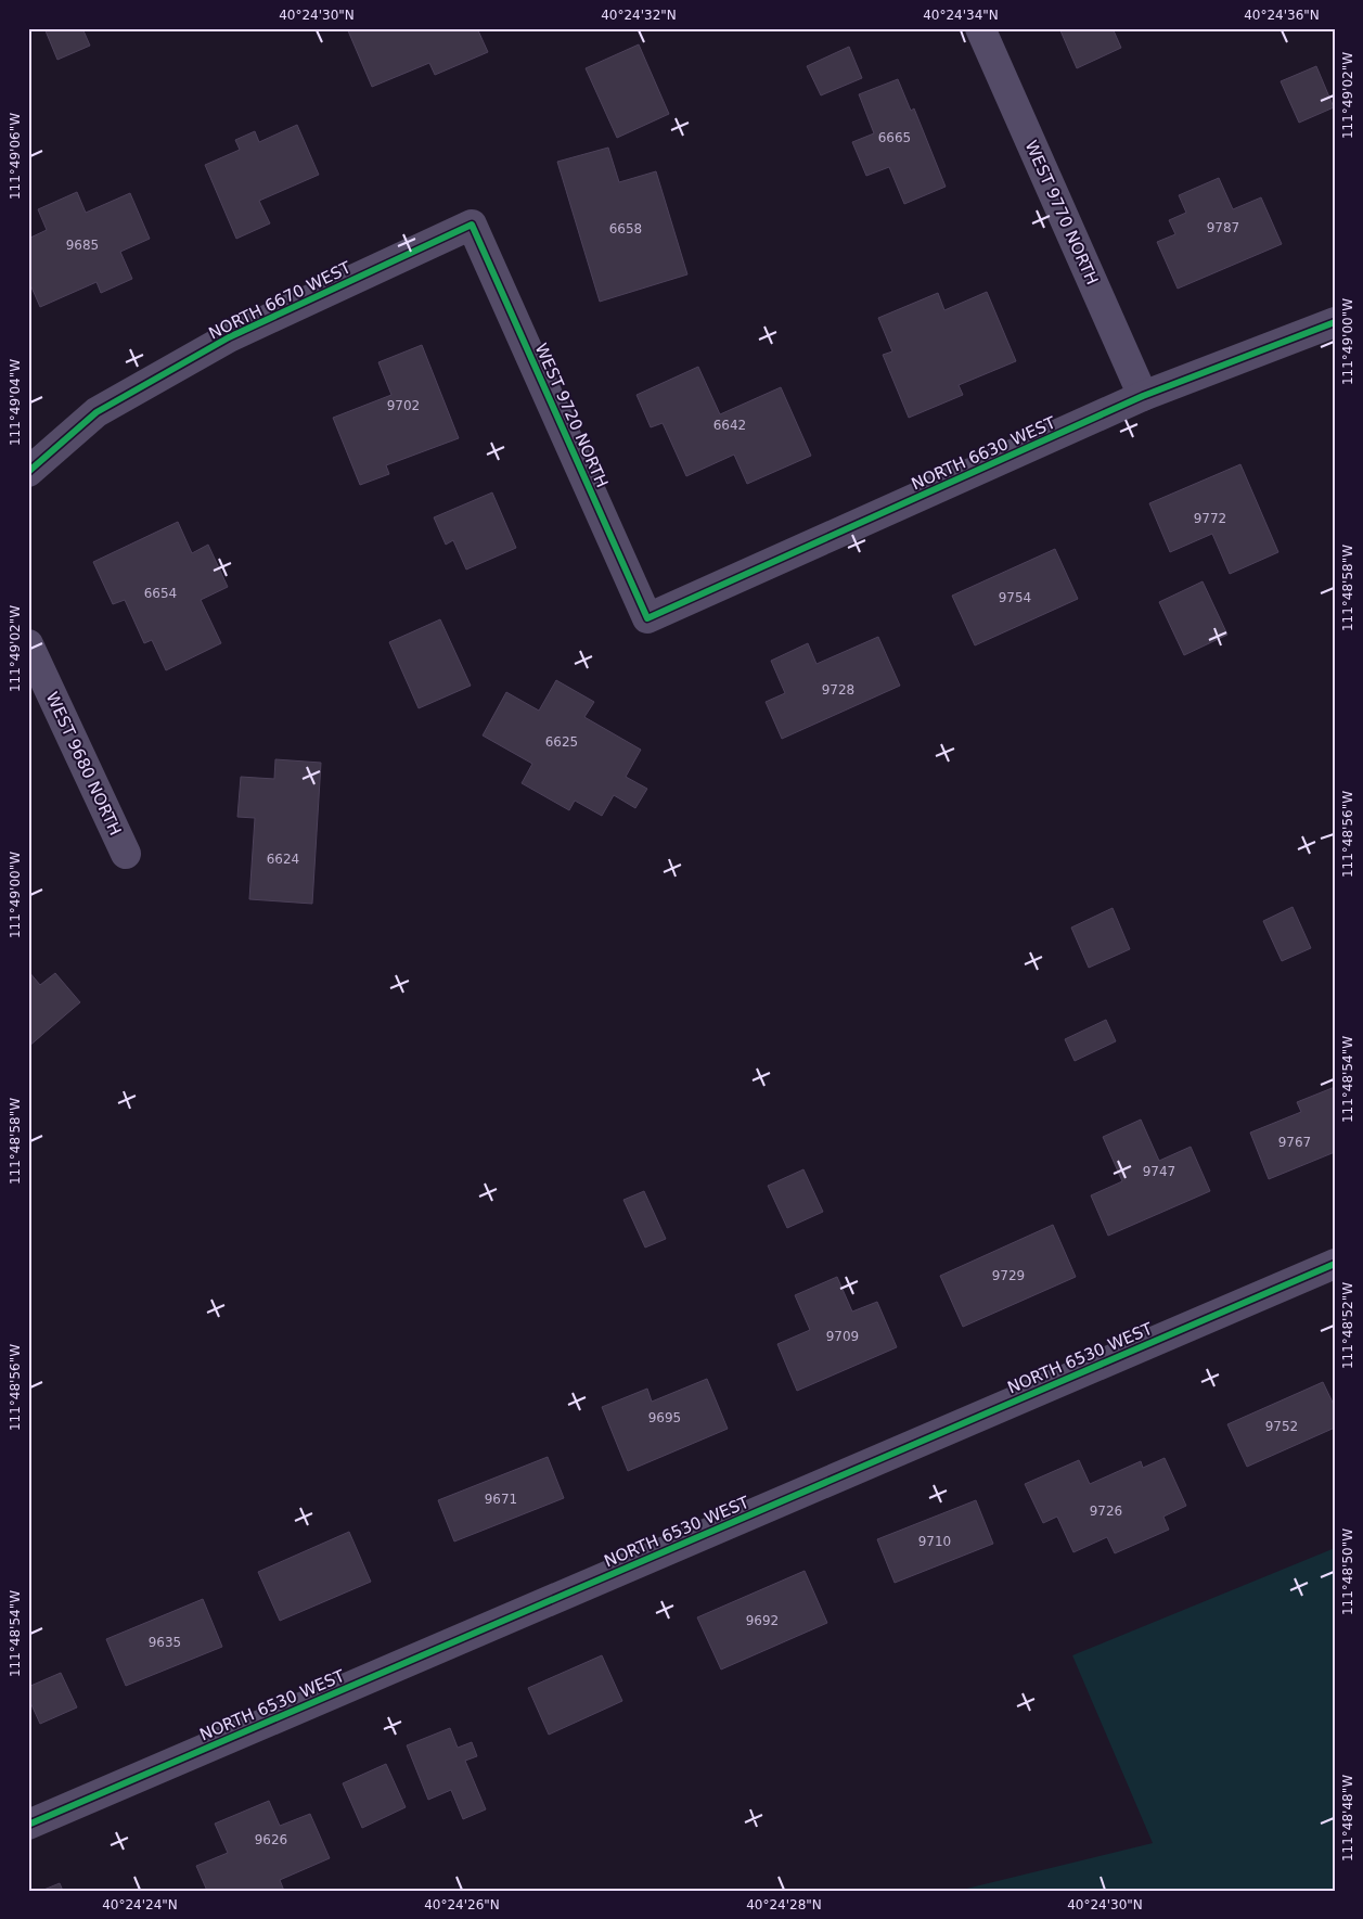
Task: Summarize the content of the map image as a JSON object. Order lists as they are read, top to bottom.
{
  "streets": {
    "street": [
      "WEST 9770 NORTH",
      "NORTH 6670 WEST",
      "WEST 9720 NORTH",
      "NORTH 6630 WEST",
      "WEST 9680 NORTH",
      "NORTH 6530 WEST"
    ]
  },
  "crossings": [
    ["WEST 9770 NORTH", "NORTH 6630 WEST"],
    ["NORTH 6670 WEST", "WEST 9720 NORTH"],
    ["WEST 9720 NORTH", "NORTH 6630 WEST"]
  ],
  "house_numbers": [
    "6665",
    "9787",
    "6658",
    "9685",
    "9702",
    "6642",
    "9772",
    "6654",
    "9754",
    "9728",
    "6625",
    "6624",
    "9767",
    "9747",
    "9729",
    "9709",
    "9695",
    "9752",
    "9671",
    "9726",
    "9710",
    "9692",
    "9635",
    "9626"
  ],
  "coordinates": [
    "40°24'30\"N",
    "40°24'32\"N",
    "40°24'34\"N",
    "40°24'36\"N",
    "111°49'02\"W",
    "111°49'06\"W",
    "111°49'00\"W",
    "111°49'04\"W",
    "111°48'58\"W",
    "111°48'56\"W",
    "111°48'54\"W",
    "111°48'52\"W",
    "111°48'50\"W",
    "111°48'48\"W",
    "40°24'24\"N",
    "40°24'26\"N",
    "40°24'28\"N"
  ]
}
